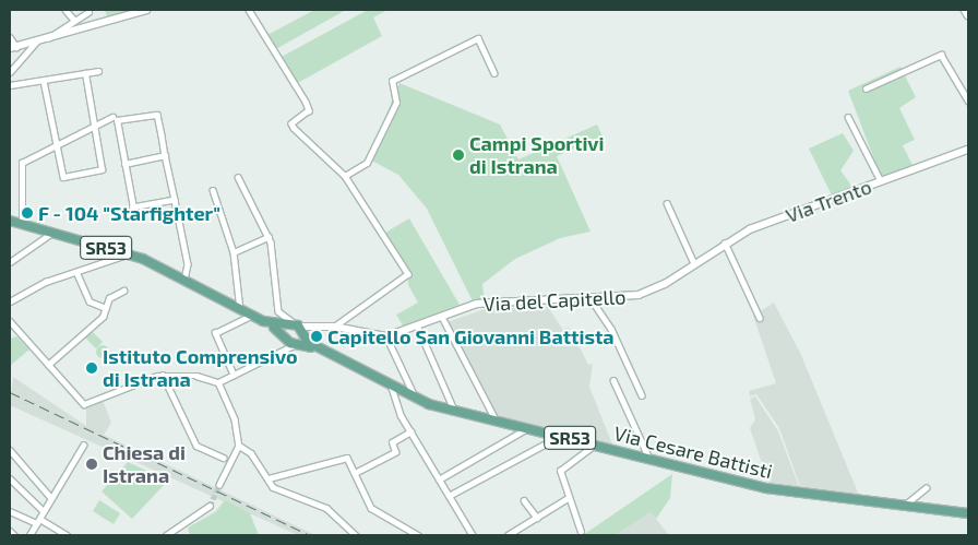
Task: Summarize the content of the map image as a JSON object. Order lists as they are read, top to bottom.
{
  "streets": {
    "main road": ["SR53", "Via Cesare Battisti"],
    "street": ["Via Trento", "Via del Capitello"]
  },
  "crossings": [
    ["Via Trento", "Via del Capitello"],
    ["SR53", "Via Cesare Battisti"],
    ["Via del Capitello", "Via Cesare Battisti"]
  ],
  "places": [
    "Campi Sportivi di Istrana",
    "F - 104 \"Starfighter\"",
    "Capitello San Giovanni Battista",
    "Istituto Comprensivo di Istrana",
    "Chiesa di Istrana"
  ]
}
